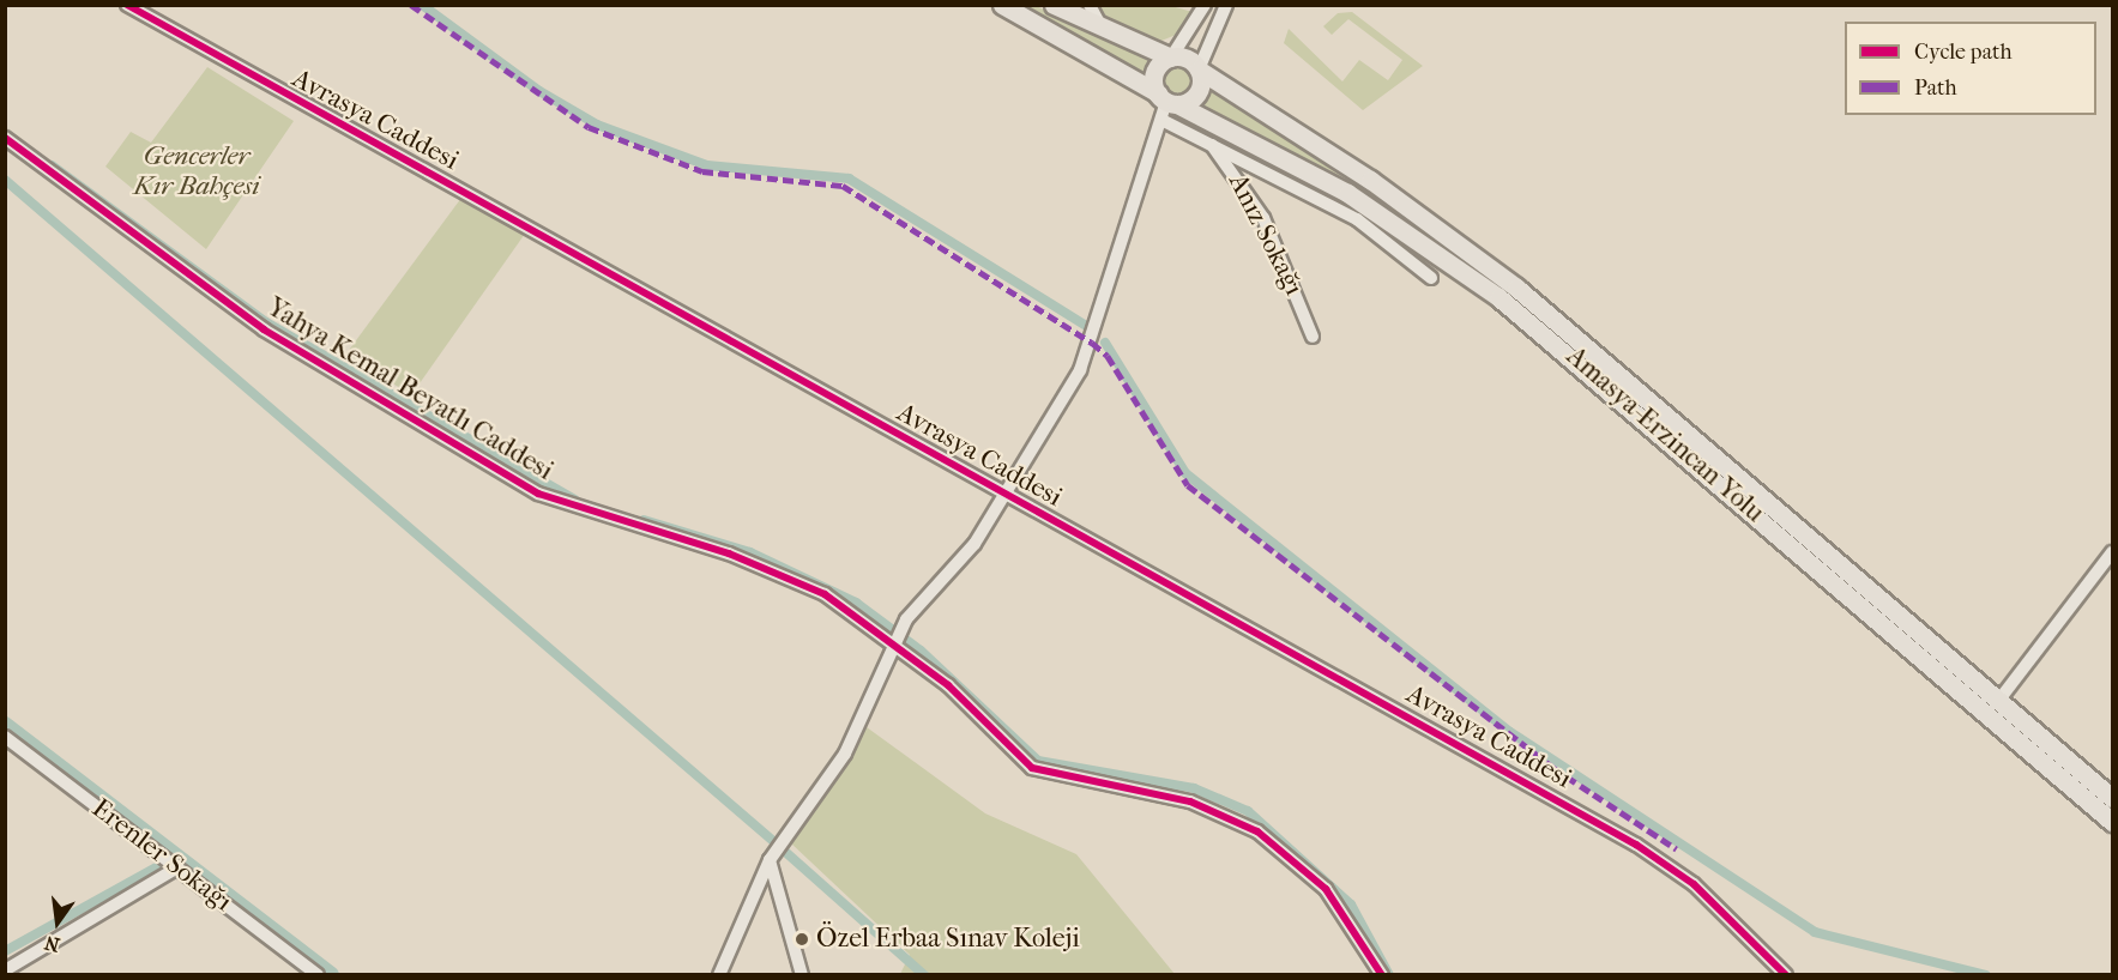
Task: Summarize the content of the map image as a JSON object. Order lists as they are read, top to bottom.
{
  "streets": {
    "highway": ["Amasya-Erzincan Yolu"],
    "street": [
      "Avrasya Caddesi",
      "Anız Sokağı",
      "Yahya Kemal Beyatlı Caddesi",
      "Erenler Sokağı"
    ]
  },
  "parks": ["Gencerler Kır Bahçesi"],
  "places": ["Özel Erbaa Sınav Koleji"],
  "legend": ["Cycle path", "Path"],
  "north": "bottom"
}
